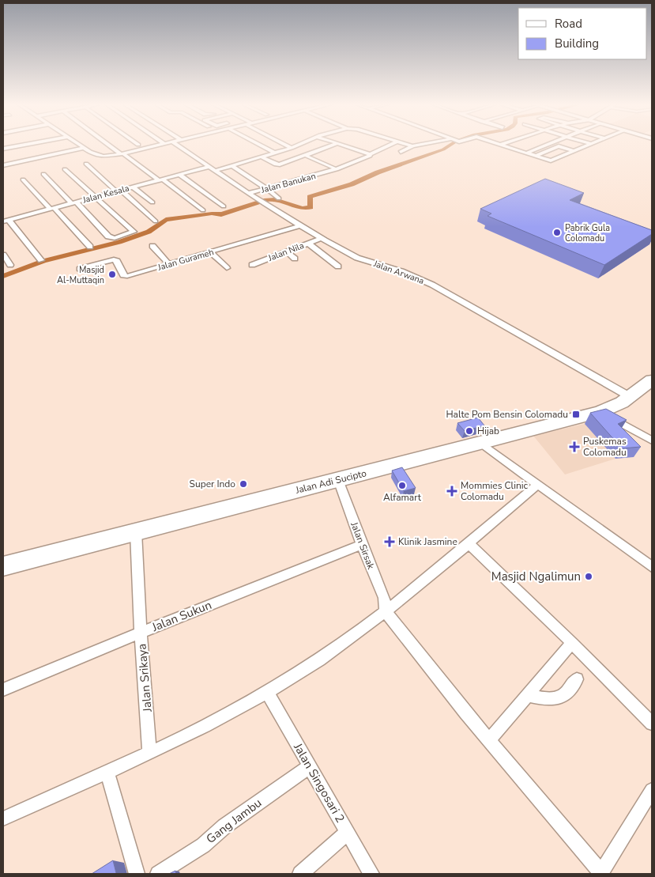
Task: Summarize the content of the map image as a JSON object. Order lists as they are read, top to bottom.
{
  "streets": {
    "highway": ["Jalan Adi Sucipto"],
    "street": [
      "Jalan Banukan",
      "Jalan Kesala",
      "Jalan Nila",
      "Jalan Gurameh",
      "Jalan Arwana",
      "Jalan Sirsak",
      "Jalan Sukun",
      "Jalan Srikaya",
      "Jalan Singosari 2",
      "Gang Jambu"
    ]
  },
  "crossings": [
    ["Jalan Banukan", "Jalan Arwana"],
    ["Jalan Kesala", "Jalan Arwana"],
    ["Jalan Nila", "Jalan Arwana"],
    ["Jalan Gurameh", "Jalan Arwana"],
    ["Jalan Arwana", "Jalan Adi Sucipto"],
    ["Jalan Adi Sucipto", "Jalan Sirsak"],
    ["Jalan Adi Sucipto", "Jalan Srikaya"],
    ["Jalan Sirsak", "Jalan Sukun"],
    ["Jalan Sukun", "Jalan Srikaya"],
    ["Jalan Singosari 2", "Gang Jambu"]
  ],
  "places": {
    "other": [
      "Pabrik Gula Colomadu",
      "Masjid Al-Muttaqin",
      "Hijab",
      "Super Indo",
      "Alfamart",
      "Masjid Ngalimun"
    ],
    "transit": ["Halte Pom Bensin Colomadu"],
    "health": ["Puskemas Colomadu", "Mommies Clinic Colomadu", "Klinik Jasmine"]
  },
  "legend": ["Road", "Building"]
}
